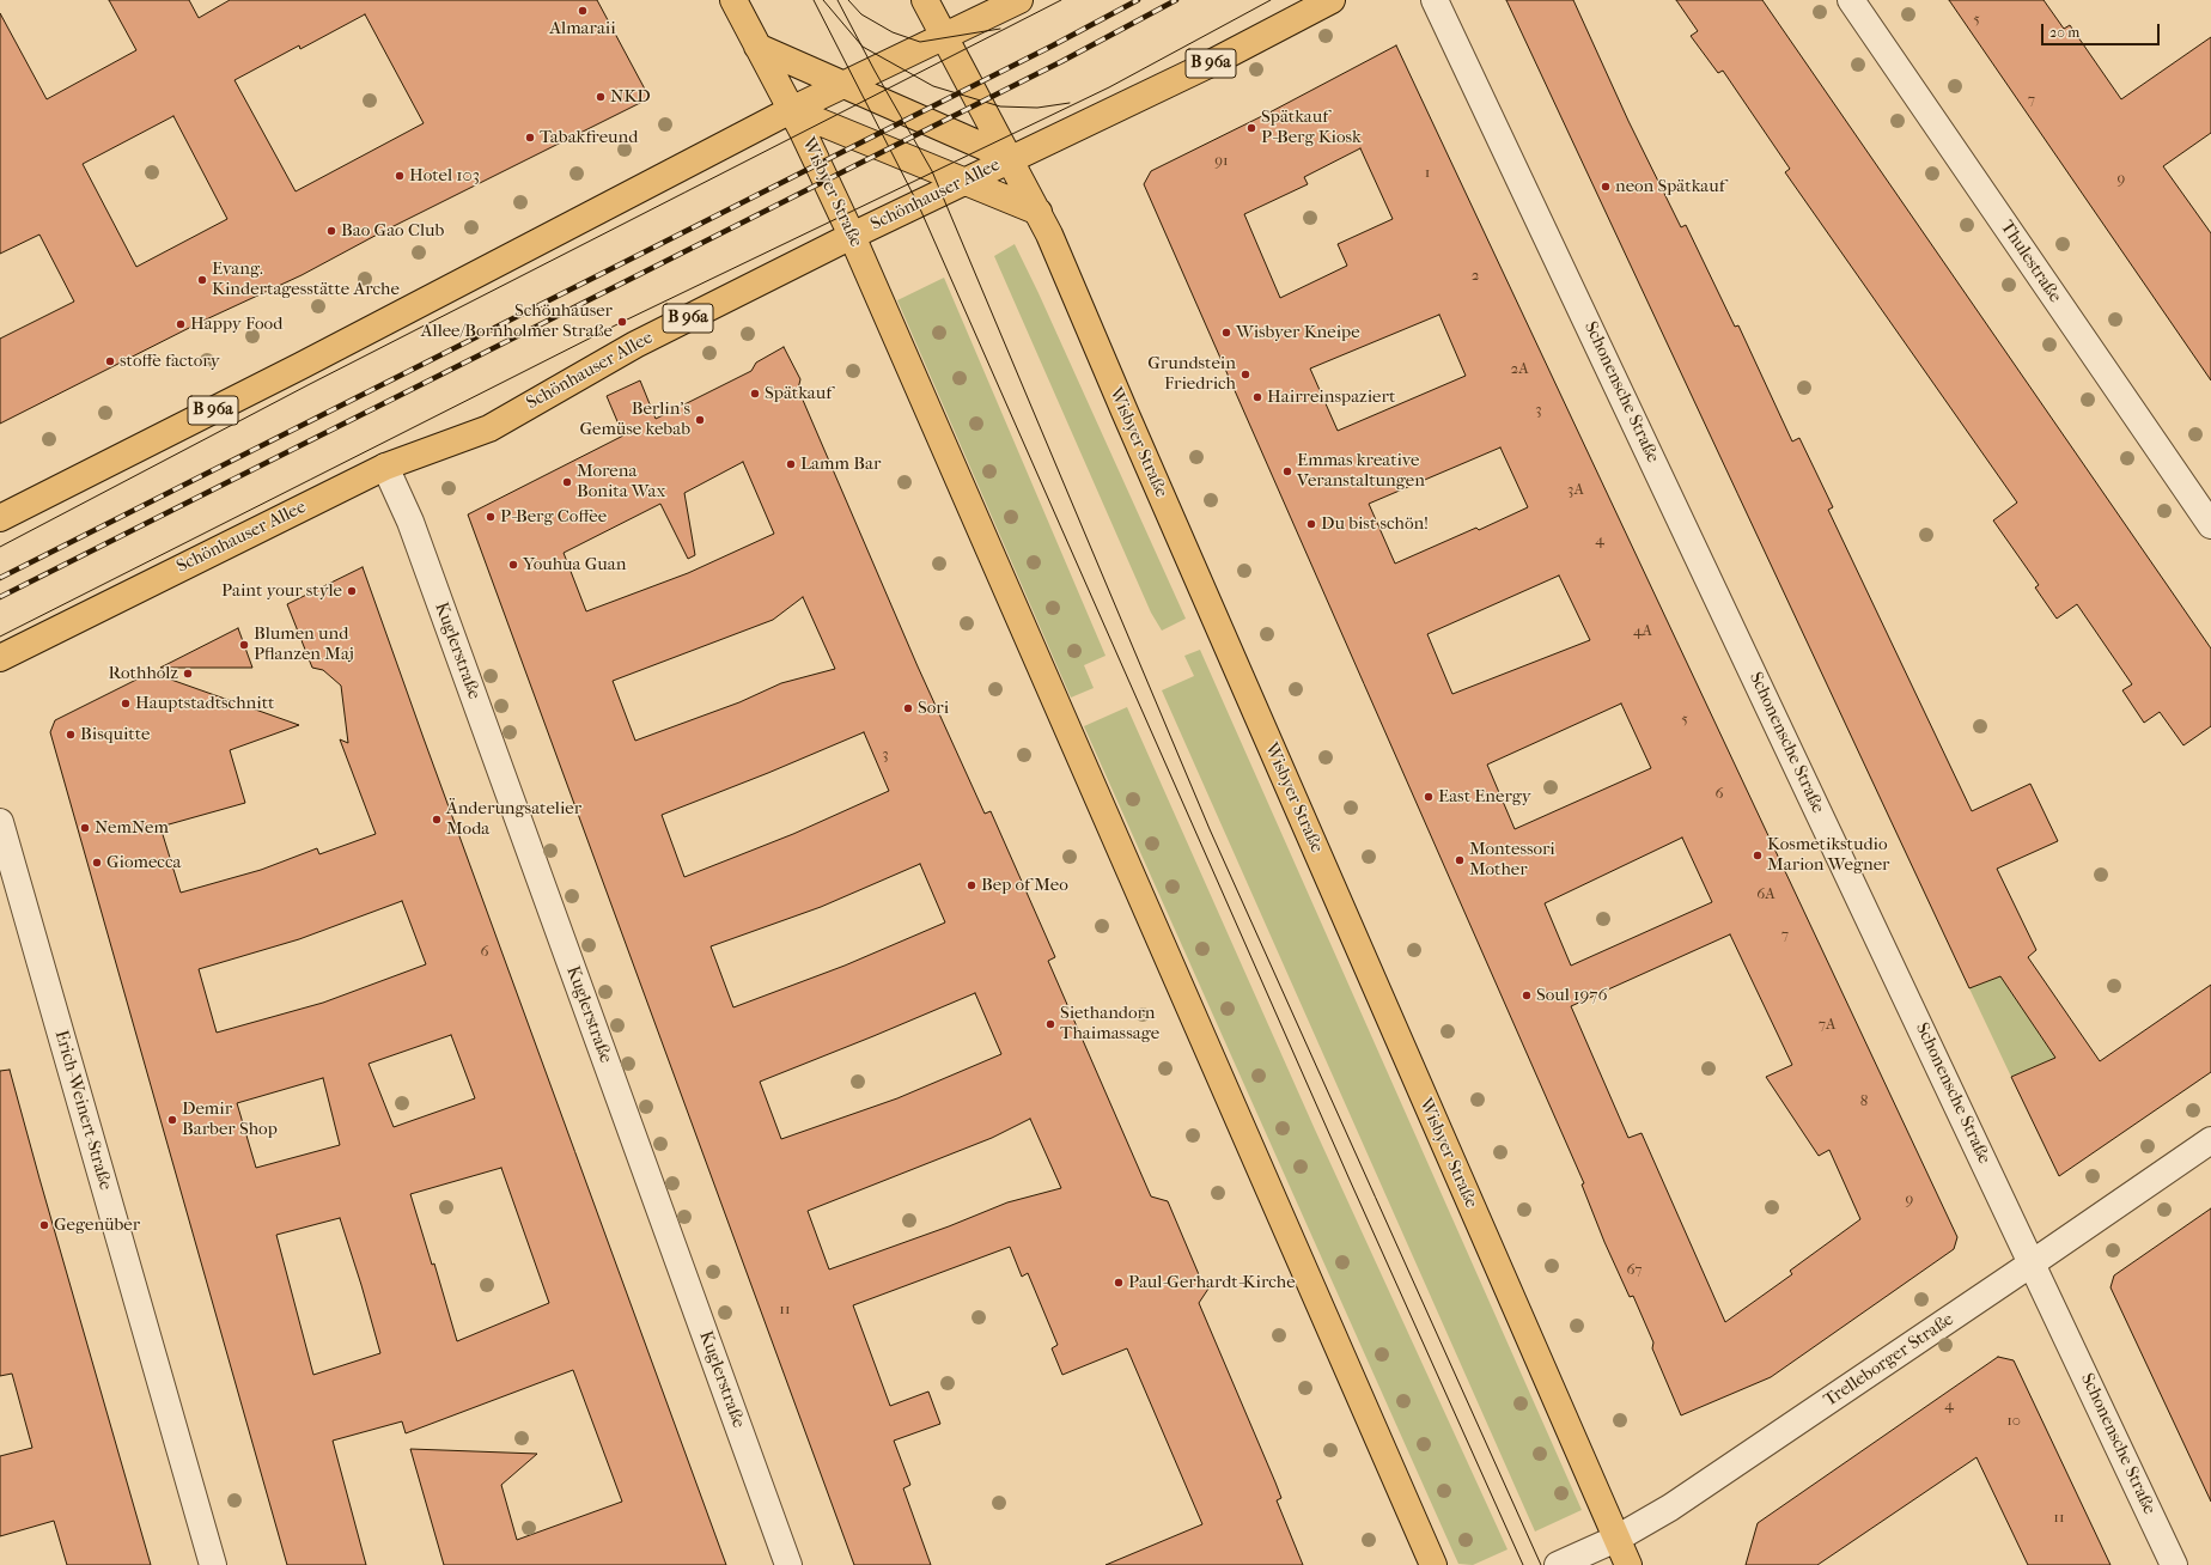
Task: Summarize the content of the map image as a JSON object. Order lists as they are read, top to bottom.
{
  "streets": {
    "main road": ["B 96a", "Wisbyer Straße", "Schönhauser Allee"],
    "street": [
      "Thulestraße",
      "Schonensche Straße",
      "Kuglerstraße",
      "Erich-Weinert-Straße",
      "Trelleborger Straße"
    ]
  },
  "crossings": [
    ["B 96a", "Wisbyer Straße"],
    ["Wisbyer Straße", "Schönhauser Allee"],
    ["Wisbyer Straße", "Trelleborger Straße"],
    ["Schönhauser Allee", "Kuglerstraße"],
    ["Schonensche Straße", "Trelleborger Straße"]
  ],
  "places": [
    "Almaraii",
    "NKD",
    "Spätkauf P-Berg Kiosk",
    "Tabakfreund",
    "Hotel 103",
    "neon Spätkauf",
    "Bao Gao Club",
    "Evang. Kindertagesstätte Arche",
    "Schönhauser Allee/Bornholmer Straße",
    "Happy Food",
    "Wisbyer Kneipe",
    "stoffe factory",
    "Grundstein Friedrich",
    "Spätkauf",
    "Hairreinspaziert",
    "Berlin's Gemüse kebab",
    "Lamm Bar",
    "Emmas kreative Veranstaltungen",
    "Morena Bonita Wax",
    "P-Berg Coffee",
    "Du bist schön!",
    "Youhua Guan",
    "Paint your style",
    "Blumen und Pflanzen Maj",
    "Rothholz",
    "Hauptstadtschnitt",
    "Sori",
    "Bisquitte",
    "East Energy",
    "Änderungsatelier Moda",
    "NemNem",
    "Kosmetikstudio Marion Wegner",
    "Montessori Mother",
    "Giomecca",
    "Bep of Meo",
    "Soul 1976",
    "Siethandorn Thaimassage",
    "Demir Barber Shop",
    "Gegenüber",
    "Paul-Gerhardt-Kirche"
  ],
  "house_numbers": [
    "5",
    "7",
    "91",
    "1",
    "9",
    "2",
    "2A",
    "3",
    "3A",
    "4",
    "4A",
    "5",
    "3",
    "6",
    "6A",
    "7",
    "6",
    "7A",
    "8",
    "9",
    "67",
    "11",
    "4",
    "10",
    "11"
  ],
  "scale_bar": "20 m"
}
